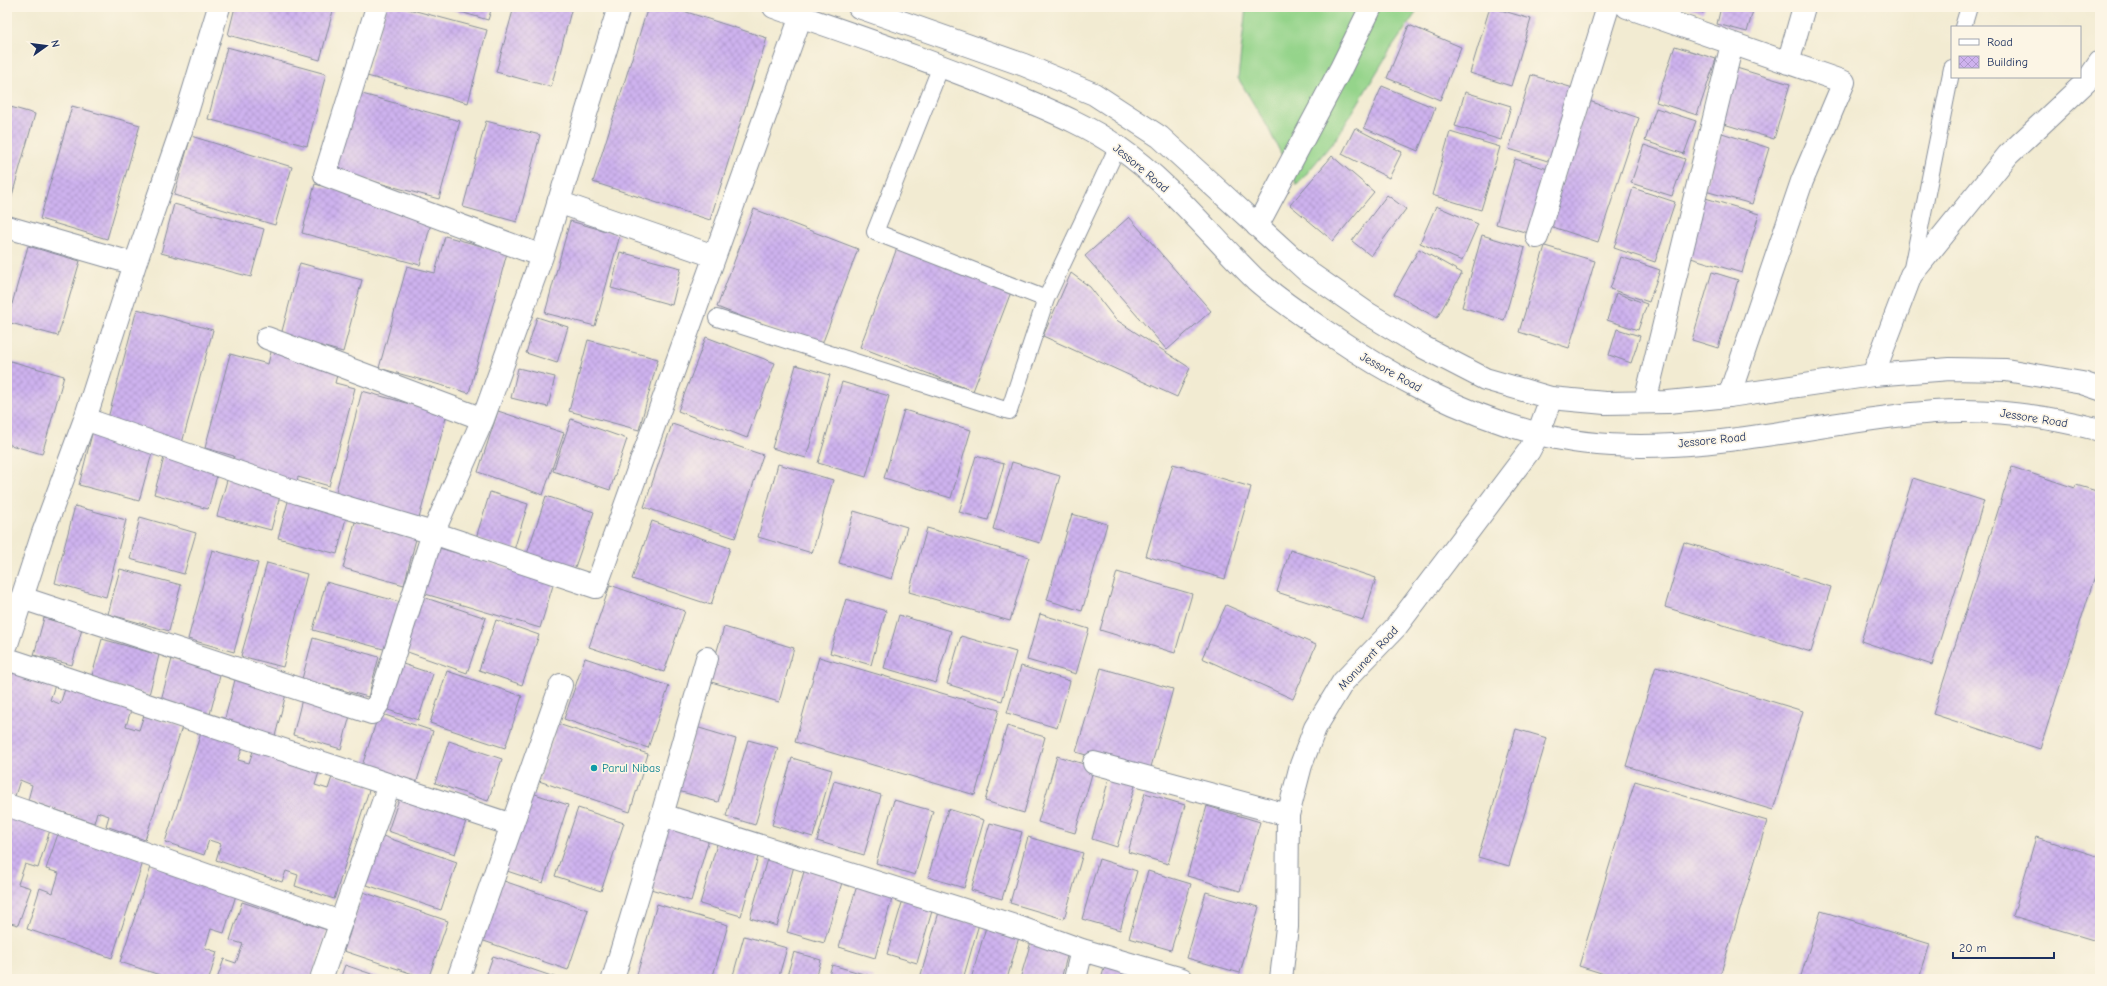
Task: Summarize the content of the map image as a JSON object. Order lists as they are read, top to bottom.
{
  "streets": {
    "street": ["Jessore Road", "Monunent Road"]
  },
  "crossings": [
    ["Jessore Road", "Monunent Road"]
  ],
  "places": ["Parul Nibas"],
  "legend": ["Road", "Building"],
  "scale_bar": "20 m",
  "north": "right"
}
